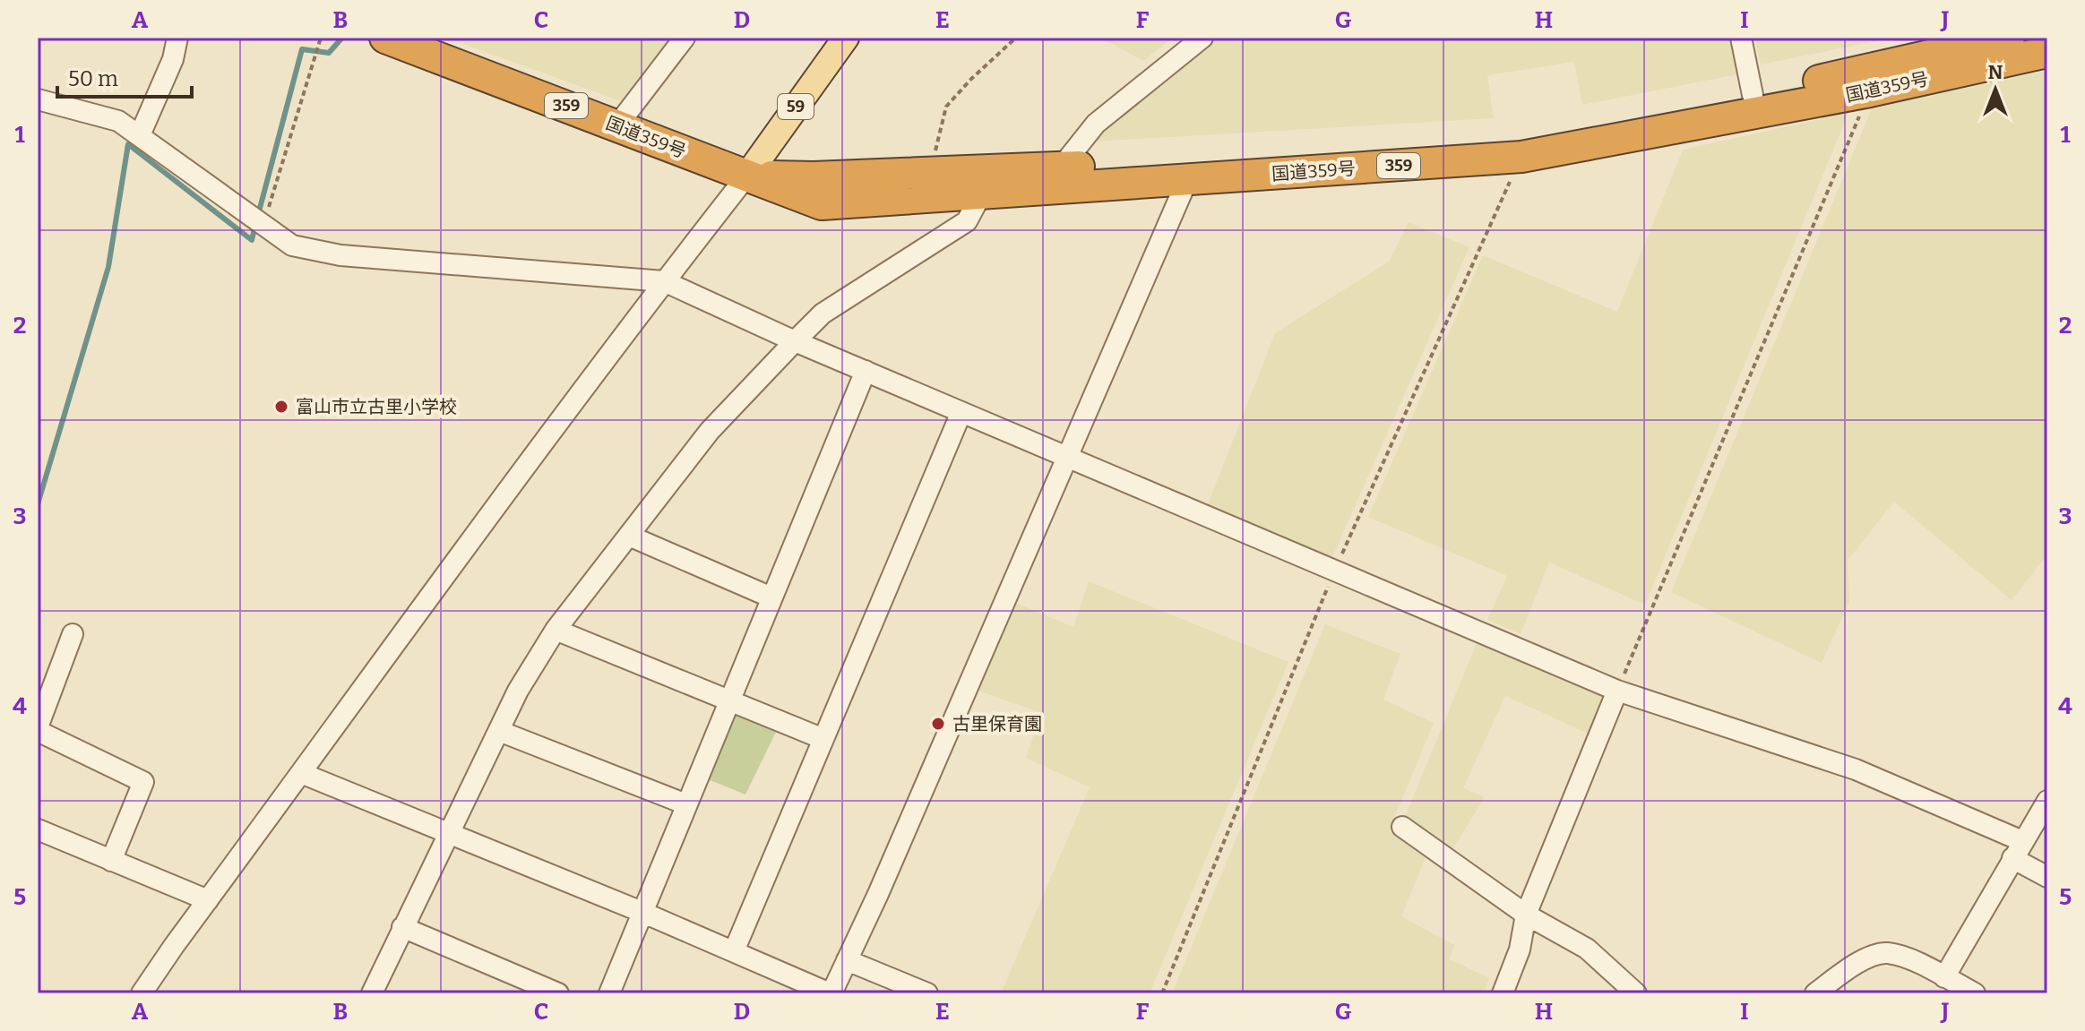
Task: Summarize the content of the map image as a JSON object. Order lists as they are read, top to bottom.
{
  "streets": {
    "highway": ["国道359号", "359"],
    "main road": ["59"]
  },
  "crossings": [
    ["国道359号", "59"]
  ],
  "places": ["富山市立古里小学校", "古里保育園"],
  "scale_bar": "50 m",
  "north": "top",
  "grid": {
    "columns": [
      "A",
      "B",
      "C",
      "D",
      "E",
      "F",
      "G",
      "H",
      "I",
      "J"
    ],
    "rows": [
      "1",
      "2",
      "3",
      "4",
      "5"
    ]
  }
}
